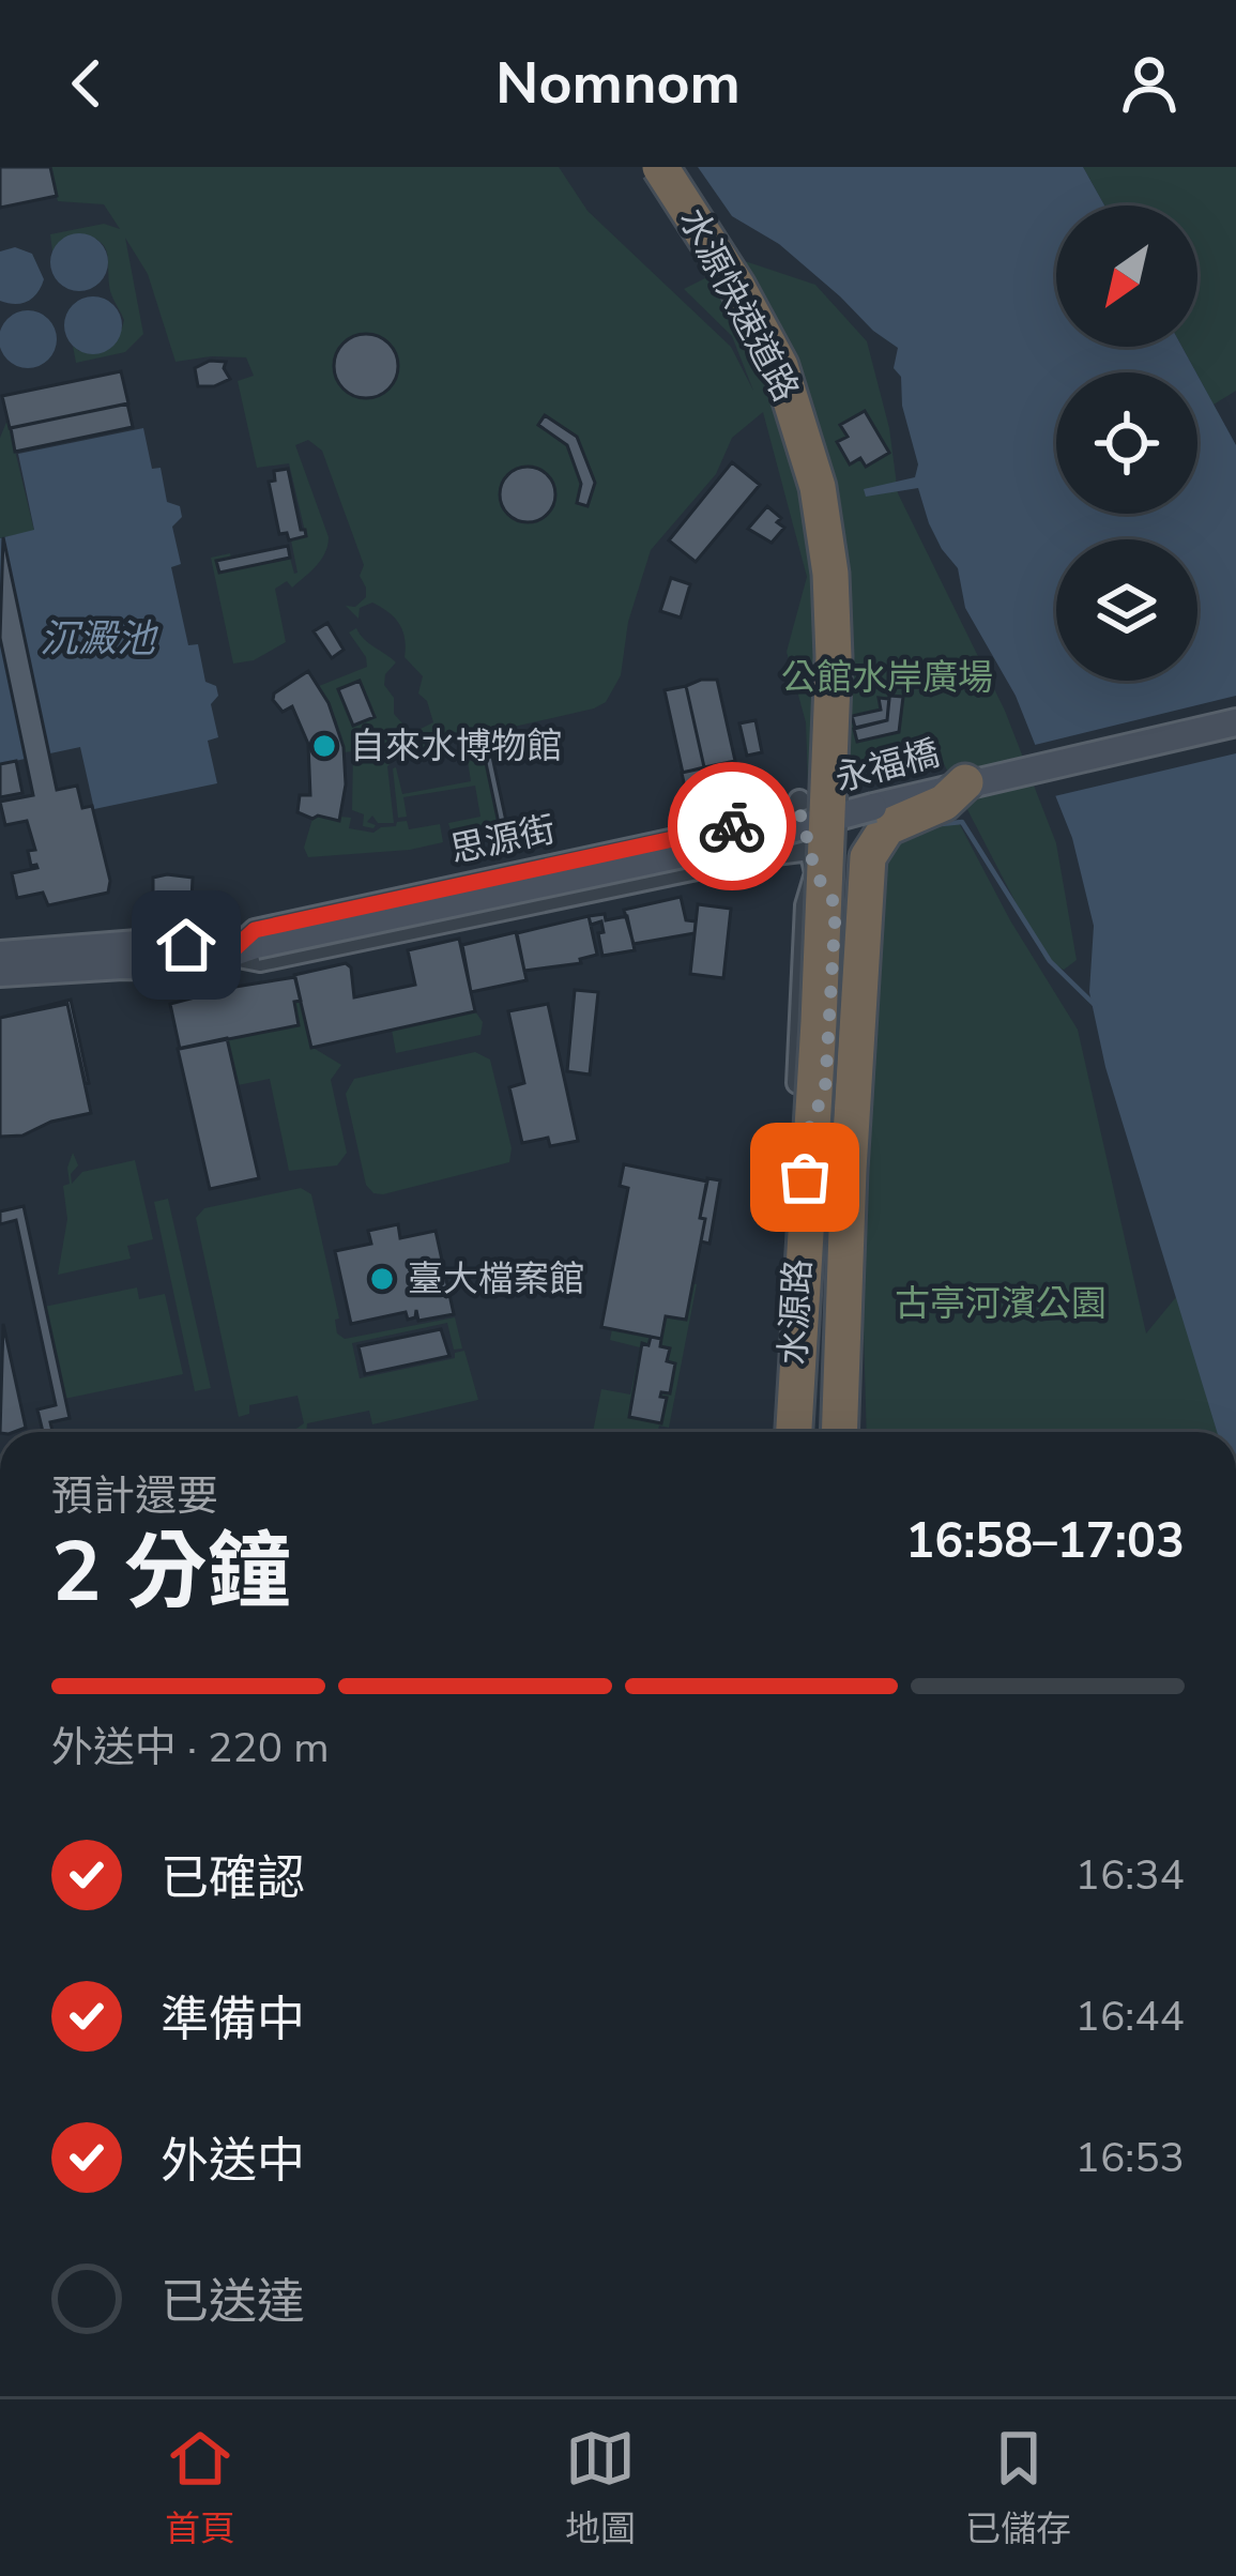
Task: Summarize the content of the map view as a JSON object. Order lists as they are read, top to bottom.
{
  "streets": {
    "highway": ["水源快速道路"],
    "street": ["永福橋", "思源街", "水源路"]
  },
  "crossings": [
    ["永福橋", "思源街"],
    ["思源街", "水源路"]
  ],
  "water": ["沉澱池"],
  "parks": ["公館水岸廣場", "古亭河濱公園"],
  "places": ["自來水博物館", "臺大檔案館"],
  "north": "bottom left",
  "page": {
    "header": "Nomnom",
    "heading": ["2 分鐘", "預計還要", "16:58–17:03"],
    "bar": "外送中 · 220 m",
    "list": [
      ["已確認", "16:34"],
      ["準備中", "16:44"],
      ["外送中", "16:53"],
      "已送達"
    ],
    "tabs": ["首頁", "地圖", "已儲存"]
  }
}
